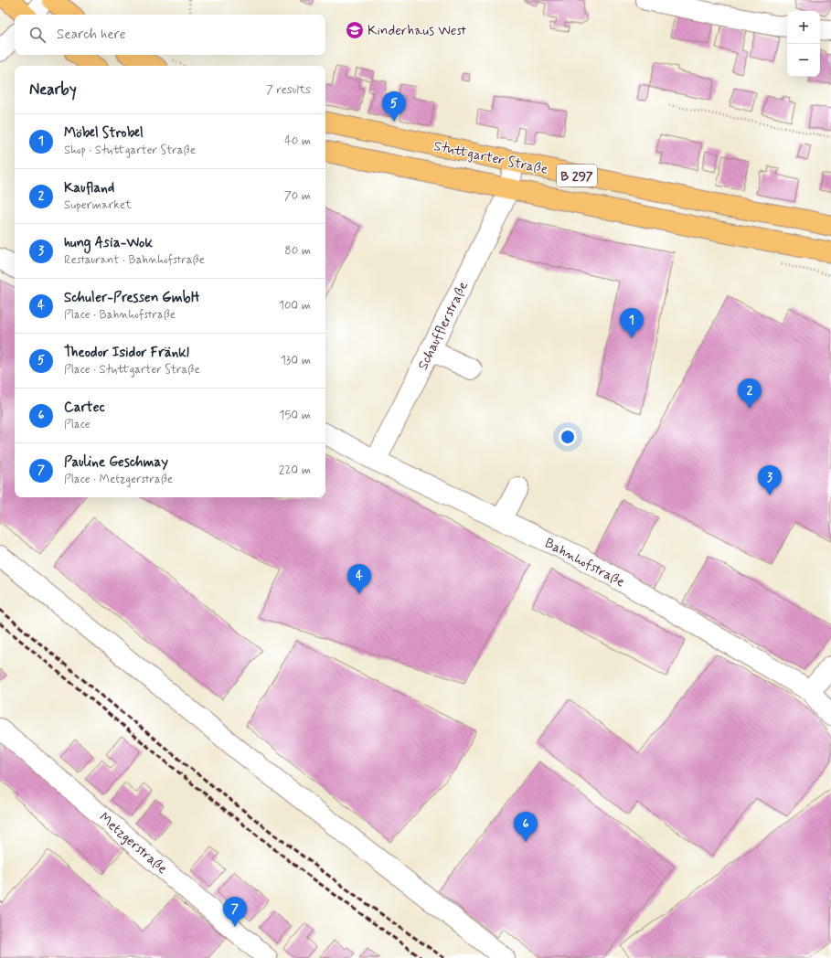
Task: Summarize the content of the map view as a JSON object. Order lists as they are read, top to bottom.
{
  "streets": {
    "main road": ["Stuttgarter Straße", "B 297"],
    "street": ["Schaufflerstraße", "Bahnhofstraße", "Metzgerstraße"]
  },
  "crossings": [
    ["Stuttgarter Straße", "Schaufflerstraße"],
    ["Schaufflerstraße", "Bahnhofstraße"]
  ],
  "places": {
    "school or university": ["Kinderhaus West"]
  },
  "page": {
    "map_buttons": ["+", "−"],
    "search": "Search here",
    "heading": ["Nearby", "7 results"],
    "pins": [
      "5",
      "1",
      "2",
      "3",
      "4",
      "6",
      "7"
    ],
    "list": [
      {
        "mark": "1",
        "name": "Möbel Strobel",
        "note": "Shop · Stuttgarter Straße",
        "value": "40 m"
      },
      {
        "mark": "2",
        "name": "Kaufland",
        "note": "Supermarket",
        "value": "70 m"
      },
      {
        "mark": "3",
        "name": "hung Asia-Wok",
        "note": "Restaurant · Bahnhofstraße",
        "value": "80 m"
      },
      {
        "mark": "4",
        "name": "Schuler-Pressen GmbH",
        "note": "Place · Bahnhofstraße",
        "value": "100 m"
      },
      {
        "mark": "5",
        "name": "Theodor Isidor Fränkl",
        "note": "Place · Stuttgarter Straße",
        "value": "130 m"
      },
      {
        "mark": "6",
        "name": "Cartec",
        "note": "Place",
        "value": "150 m"
      },
      {
        "mark": "7",
        "name": "Pauline Geschmay",
        "note": "Place · Metzgerstraße",
        "value": "220 m"
      }
    ]
  }
}
